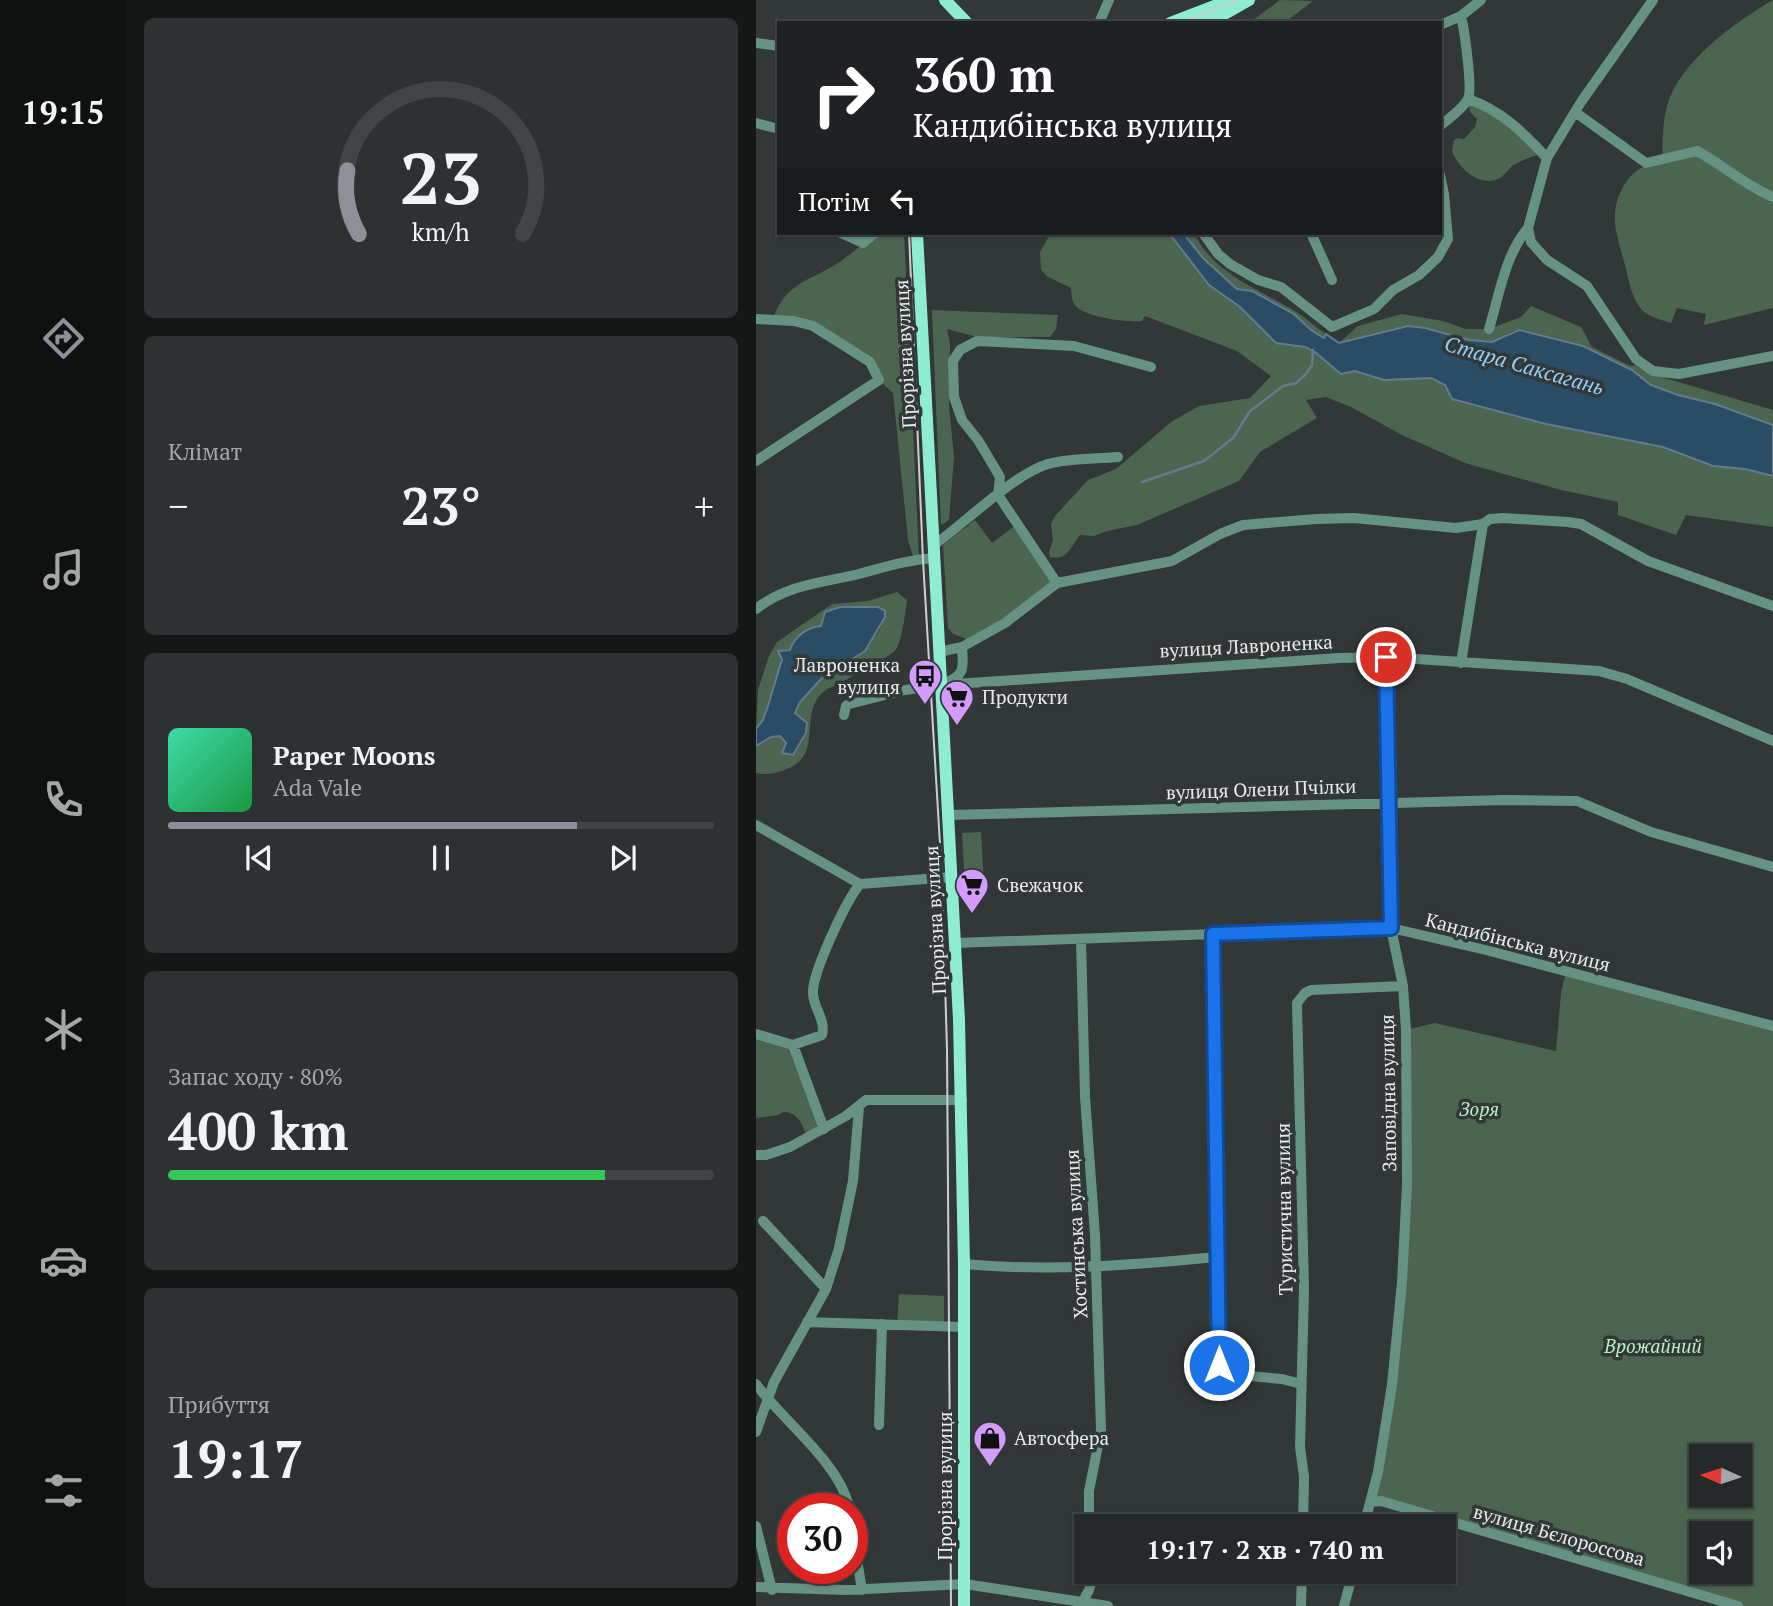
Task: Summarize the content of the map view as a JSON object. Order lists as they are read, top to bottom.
{
  "streets": {
    "main road": ["Прорізна вулиця"],
    "street": [
      "вулиця Лавроненка",
      "вулиця Олени Пчілки",
      "Кандибінська вулиця",
      "Заповідна вулиця",
      "Туристична вулиця",
      "Хостинська вулиця",
      "вулиця Бєлороссова"
    ]
  },
  "crossings": [
    ["Прорізна вулиця", "вулиця Лавроненка"],
    ["Прорізна вулиця", "вулиця Олени Пчілки"],
    ["Прорізна вулиця", "Кандибінська вулиця"],
    ["вулиця Лавроненка", "Заповідна вулиця"],
    ["вулиця Олени Пчілки", "Заповідна вулиця"],
    ["Кандибінська вулиця", "Заповідна вулиця"],
    ["Кандибінська вулиця", "Хостинська вулиця"],
    ["Заповідна вулиця", "Туристична вулиця"],
    ["Заповідна вулиця", "вулиця Бєлороссова"]
  ],
  "water": ["Стара Саксагань"],
  "parks": ["Зоря", "Врожайний"],
  "places": {
    "bus stop": ["Лавроненка вулиця"],
    "supermarket": ["Продукти", "Свежачок"],
    "shop": ["Автосфера"]
  },
  "north": "left",
  "page": {
    "tabs": "19:15",
    "turn": ["360 m", "Кандибінська вулиця"],
    "then": "Потім",
    "tile": [
      "Клімат",
      ["Запас ходу · 80%", "400 km"],
      ["Прибуття", "19:17"]
    ],
    "heat": ["−", "23°", "+"],
    "song": ["Paper Moons", "Ada Vale"],
    "limit": "30",
    "trip": "19:17 · 2 хв · 740 m",
    "gauge": ["23", "km/h"]
  }
}
